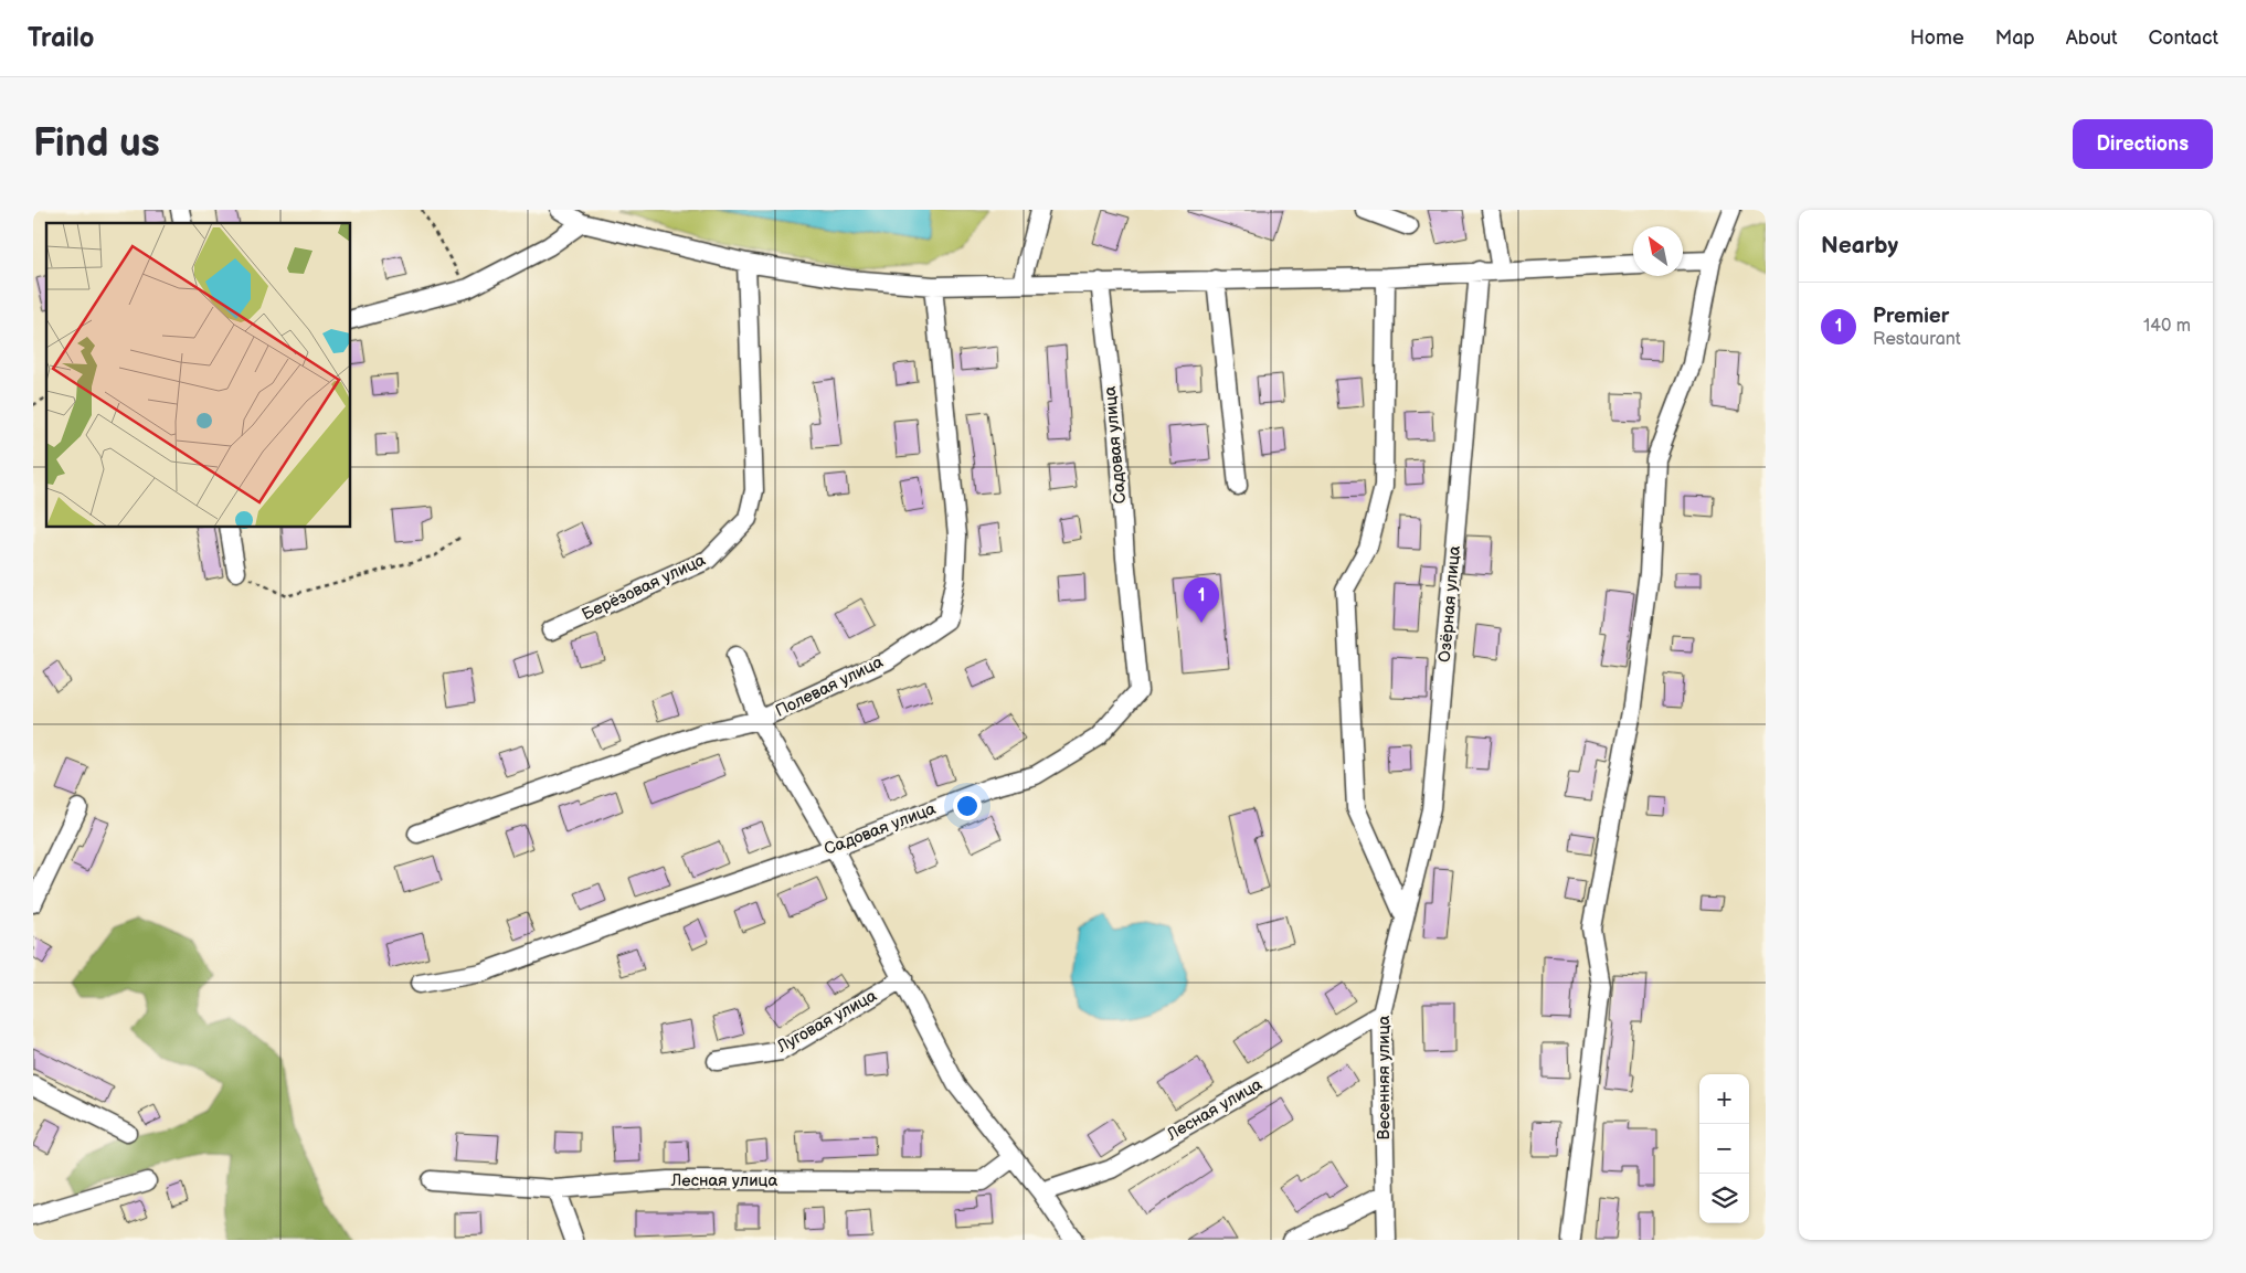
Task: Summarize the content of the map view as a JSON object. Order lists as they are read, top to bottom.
{
  "streets": {
    "street": [
      "Садовая улица",
      "Берёзовая улица",
      "Озёрная улица",
      "Полевая улица",
      "Луговая улица",
      "Весенняя улица",
      "Лесная улица"
    ]
  },
  "crossings": [
    ["Озёрная улица", "Весенняя улица"],
    ["Весенняя улица", "Лесная улица"]
  ],
  "north": "top left",
  "page": {
    "header": "Trailo",
    "nav": [
      "Home",
      "Map",
      "About",
      "Contact"
    ],
    "buttons": "Directions",
    "title": "Find us",
    "heading": "Nearby",
    "list": [
      {
        "mark": "1",
        "name": "Premier",
        "note": "Restaurant",
        "value": "140 m"
      }
    ],
    "pins": "1",
    "map_buttons": ["+", "−"]
  }
}
